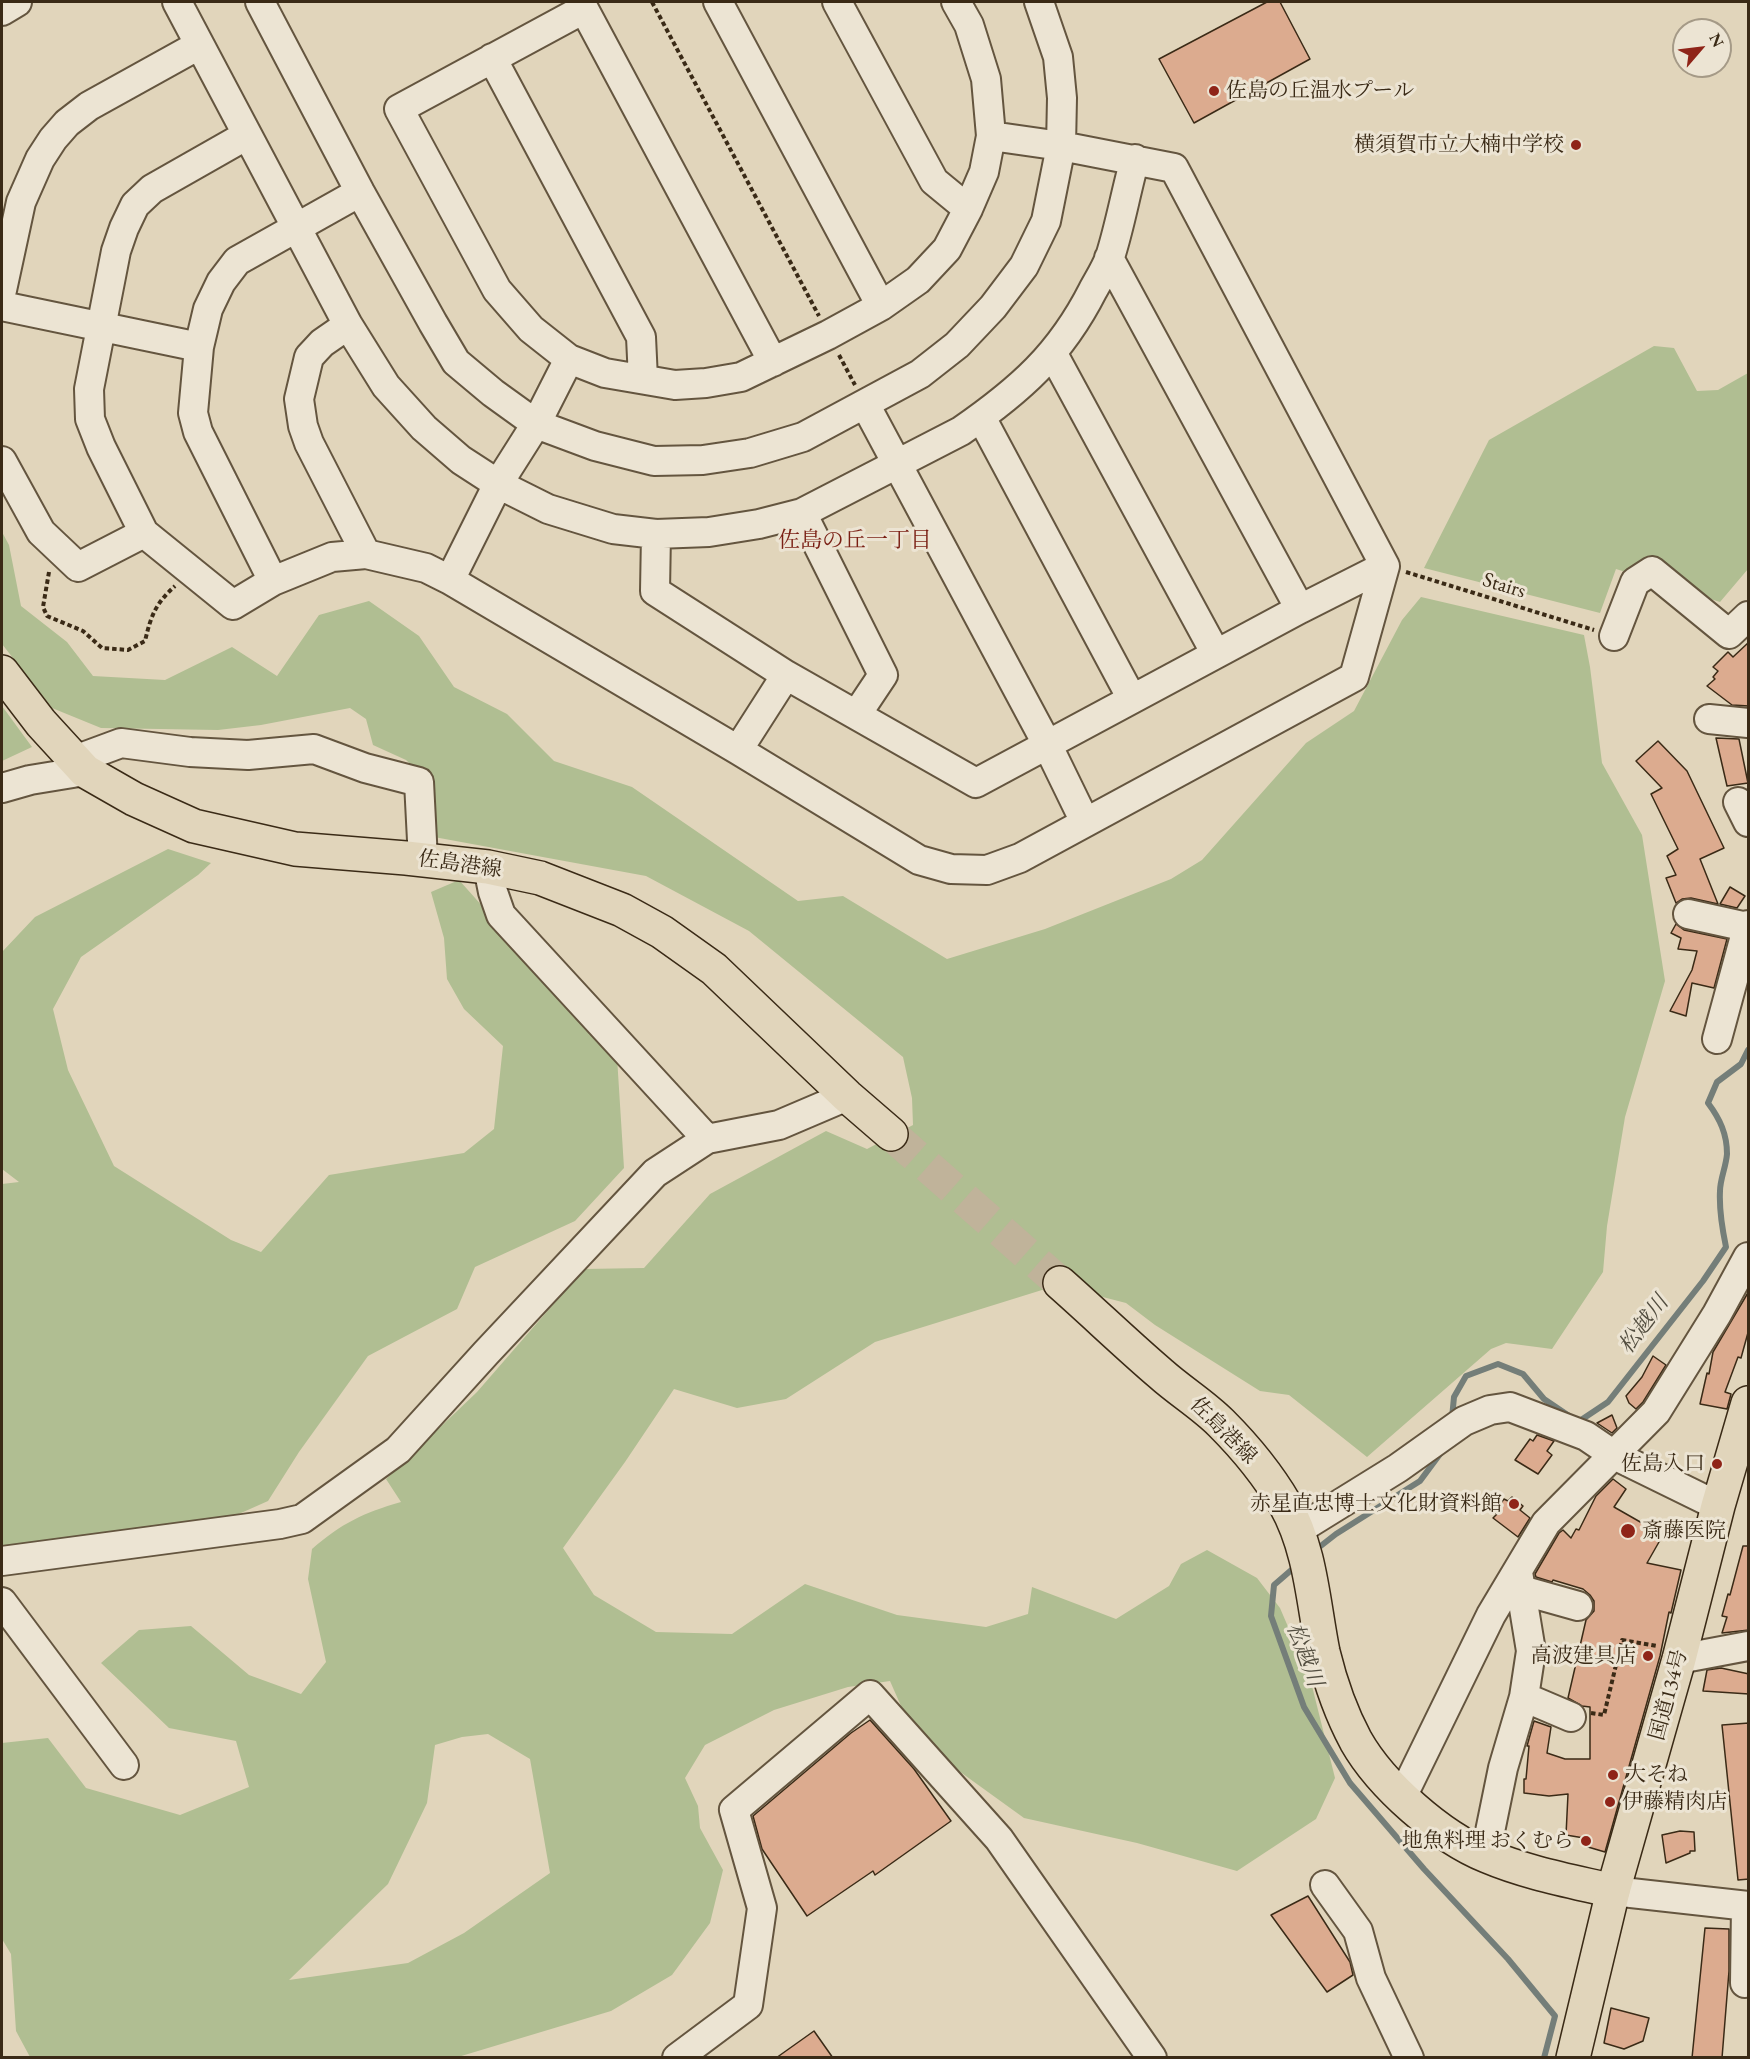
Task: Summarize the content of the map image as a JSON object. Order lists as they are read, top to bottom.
{
  "streets": {
    "main road": ["佐島港線", "国道134号"],
    "path": ["Stairs"]
  },
  "crossings": [
    ["佐島港線", "国道134号"]
  ],
  "districts": ["佐島の丘一丁目"],
  "water": ["松越川"],
  "places": [
    "佐島の丘温水プール",
    "横須賀市立大楠中学校",
    "佐島入口",
    "赤星直忠博士文化財資料館",
    "斎藤医院",
    "高波建具店",
    "大そね",
    "伊藤精肉店",
    "地魚料理 おくむら"
  ],
  "north": "top right"
}
